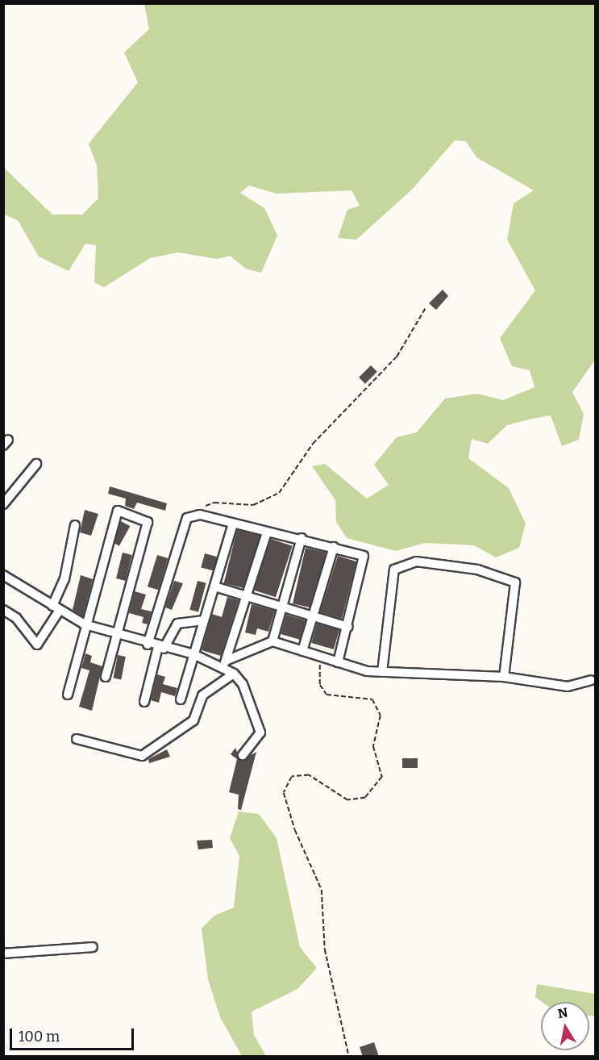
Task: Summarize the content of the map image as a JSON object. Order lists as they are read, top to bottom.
{
  "scale_bar": "100 m",
  "north": "top"
}
